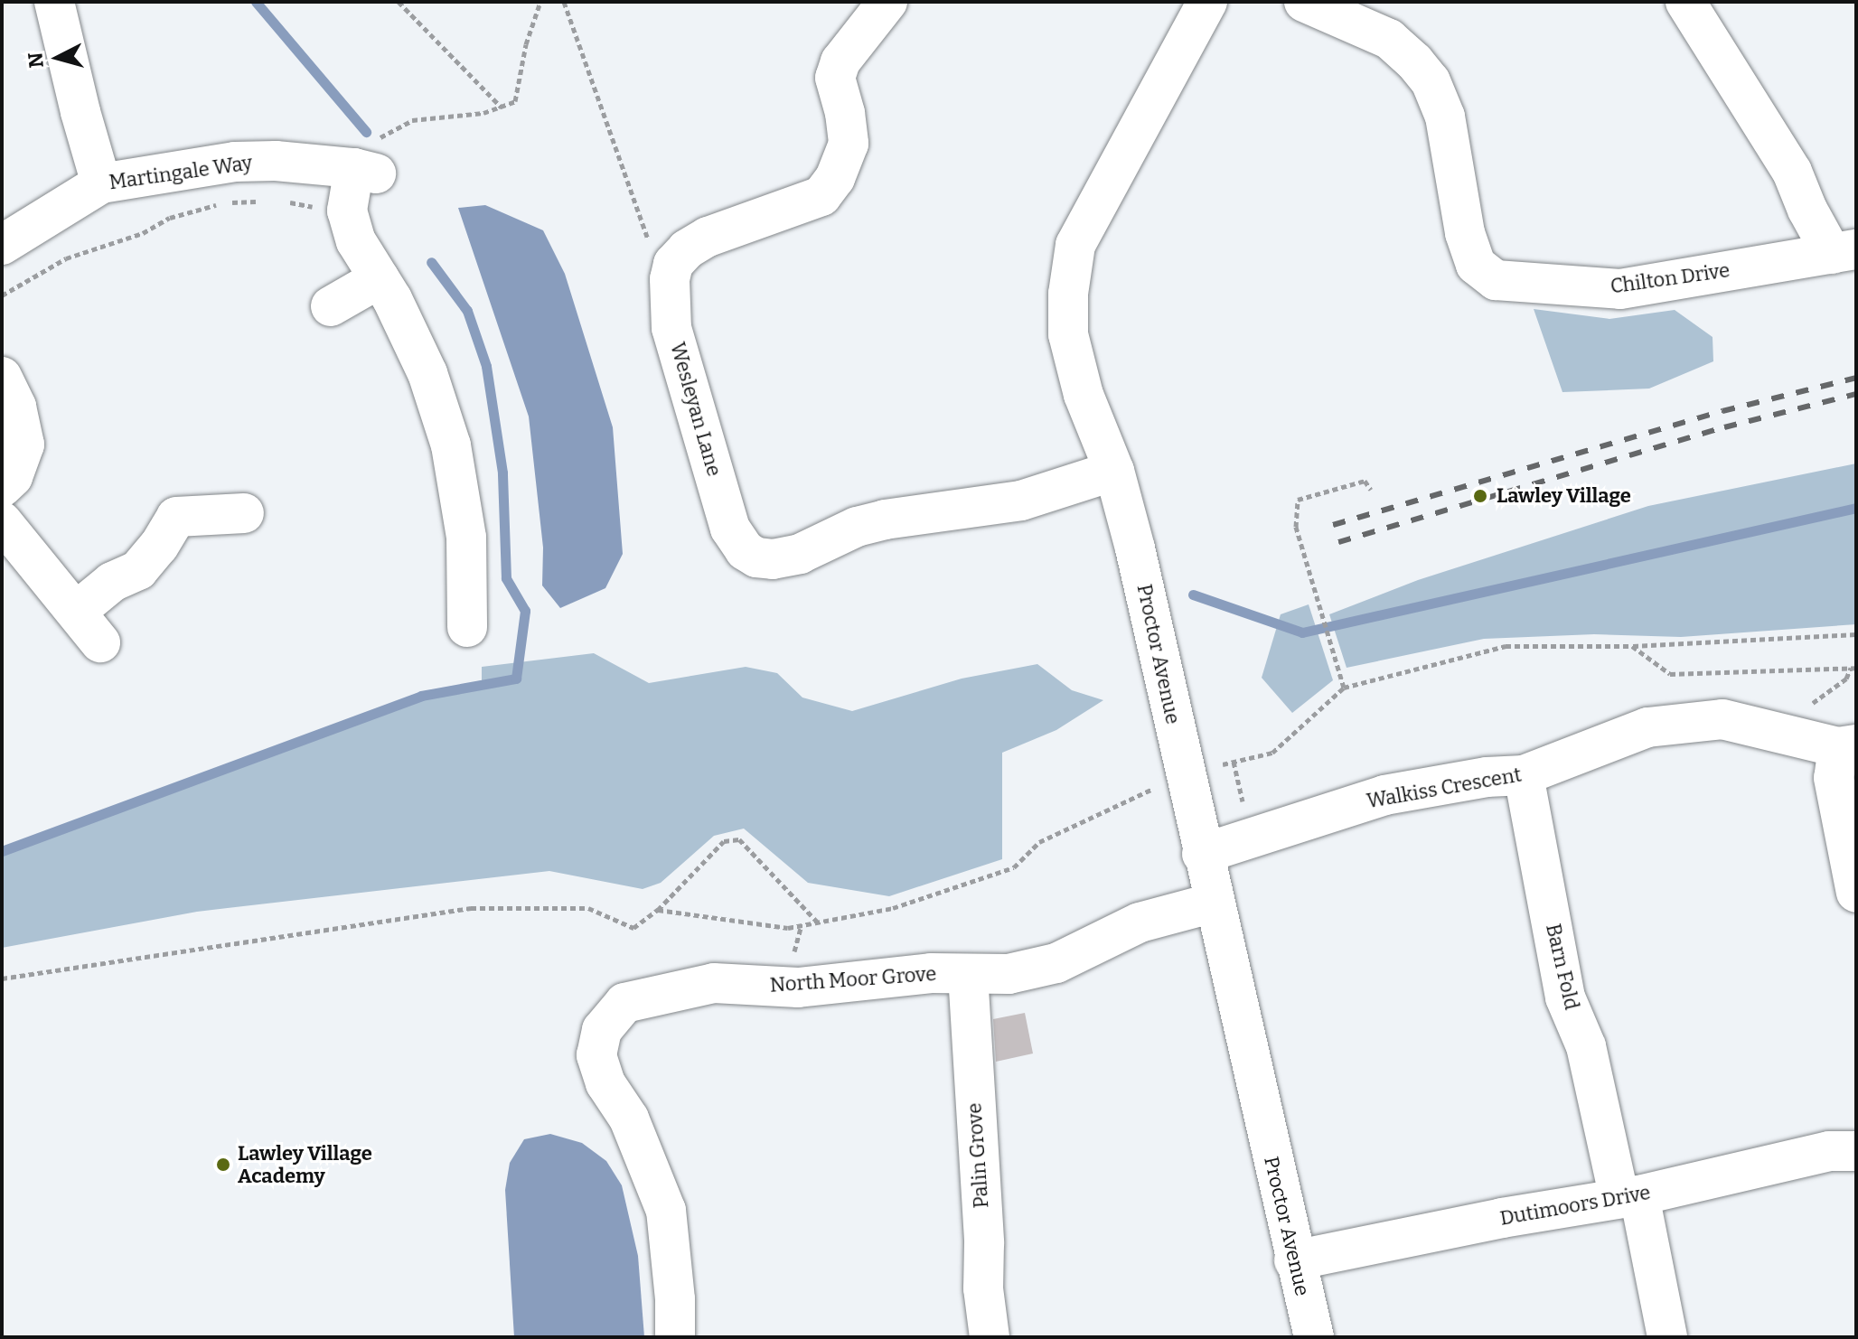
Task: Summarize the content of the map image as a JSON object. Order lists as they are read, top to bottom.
{
  "streets": {
    "street": [
      "Martingale Way",
      "Chilton Drive",
      "Wesleyan Lane",
      "Proctor Avenue",
      "Walkiss Crescent",
      "Barn Fold",
      "North Moor Grove",
      "Palin Grove",
      "Dutimoors Drive"
    ]
  },
  "crossings": [
    ["Wesleyan Lane", "Proctor Avenue"],
    ["Proctor Avenue", "Walkiss Crescent"],
    ["Proctor Avenue", "North Moor Grove"],
    ["Proctor Avenue", "Dutimoors Drive"],
    ["Walkiss Crescent", "Barn Fold"],
    ["Barn Fold", "Dutimoors Drive"],
    ["North Moor Grove", "Palin Grove"]
  ],
  "places": ["Lawley Village", "Lawley Village Academy"],
  "north": "left"
}
